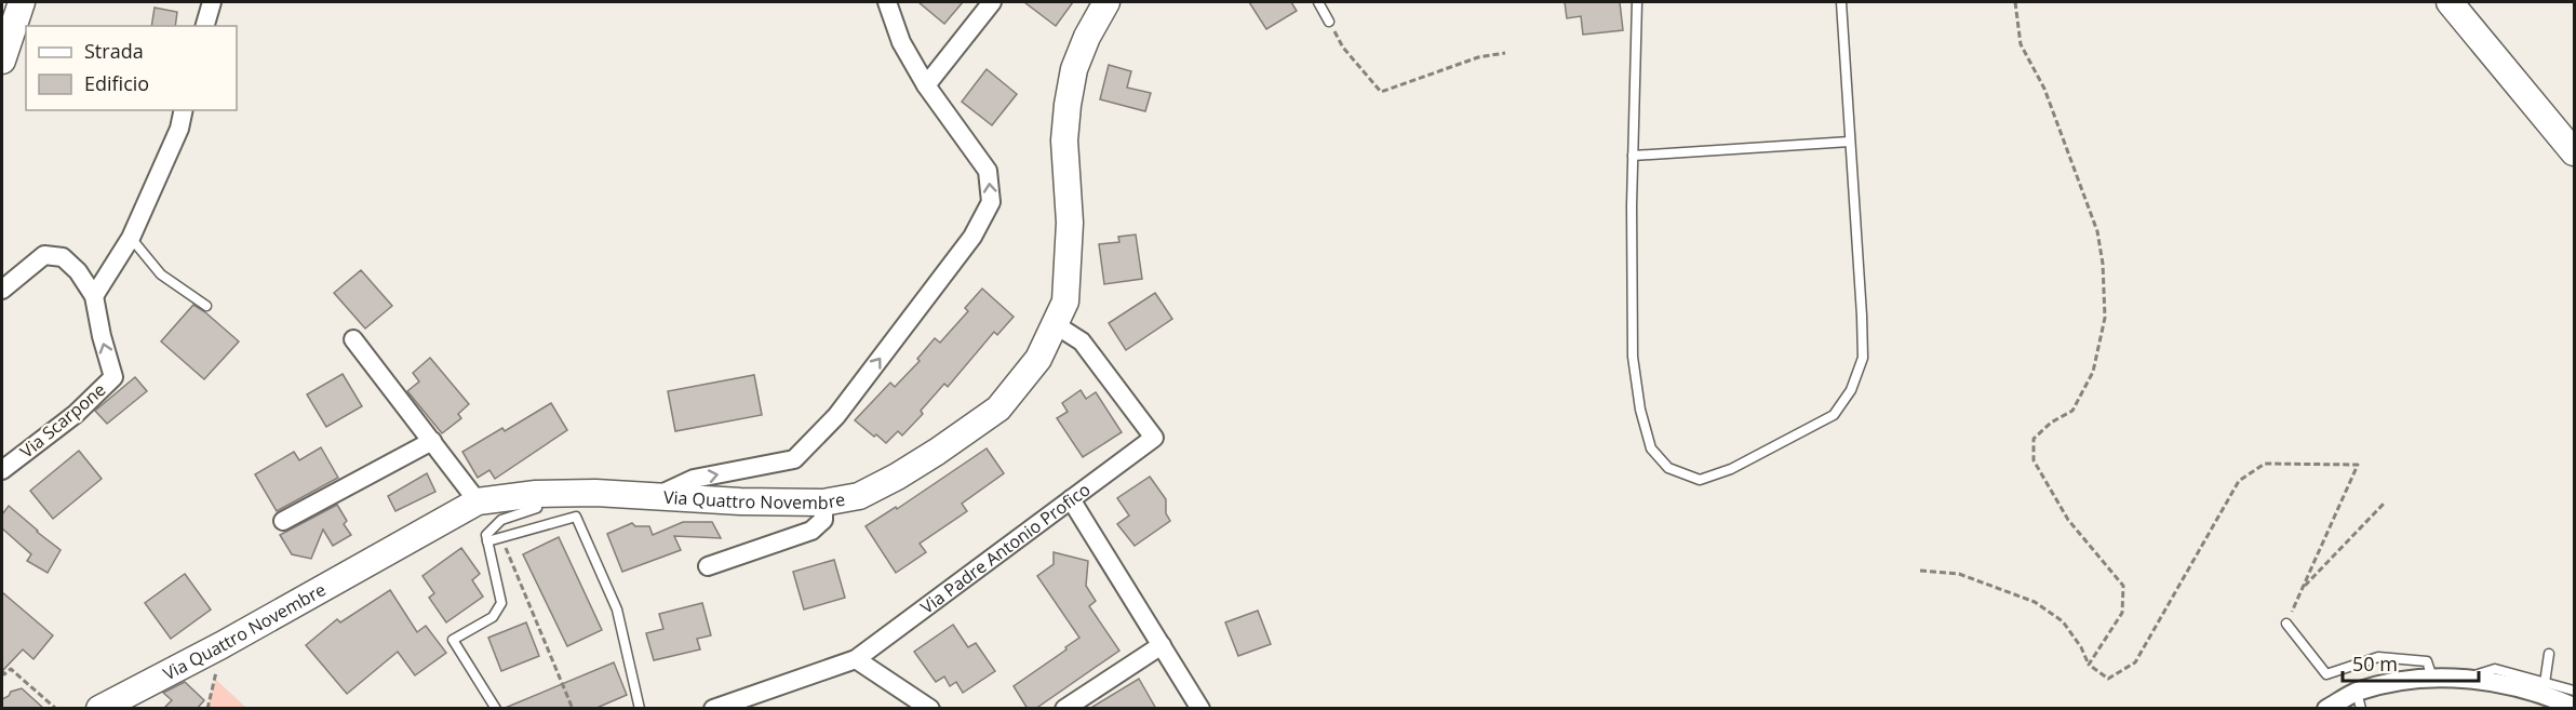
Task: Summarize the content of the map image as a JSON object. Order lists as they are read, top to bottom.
{
  "streets": {
    "main road": ["Via Quattro Novembre"],
    "street": ["Via Scarpone", "Via Padre Antonio Profico"]
  },
  "crossings": [
    ["Via Quattro Novembre", "Via Padre Antonio Profico"]
  ],
  "one_way": ["Via Scarpone"],
  "legend": ["Strada", "Edificio"],
  "scale_bar": "50 m"
}
